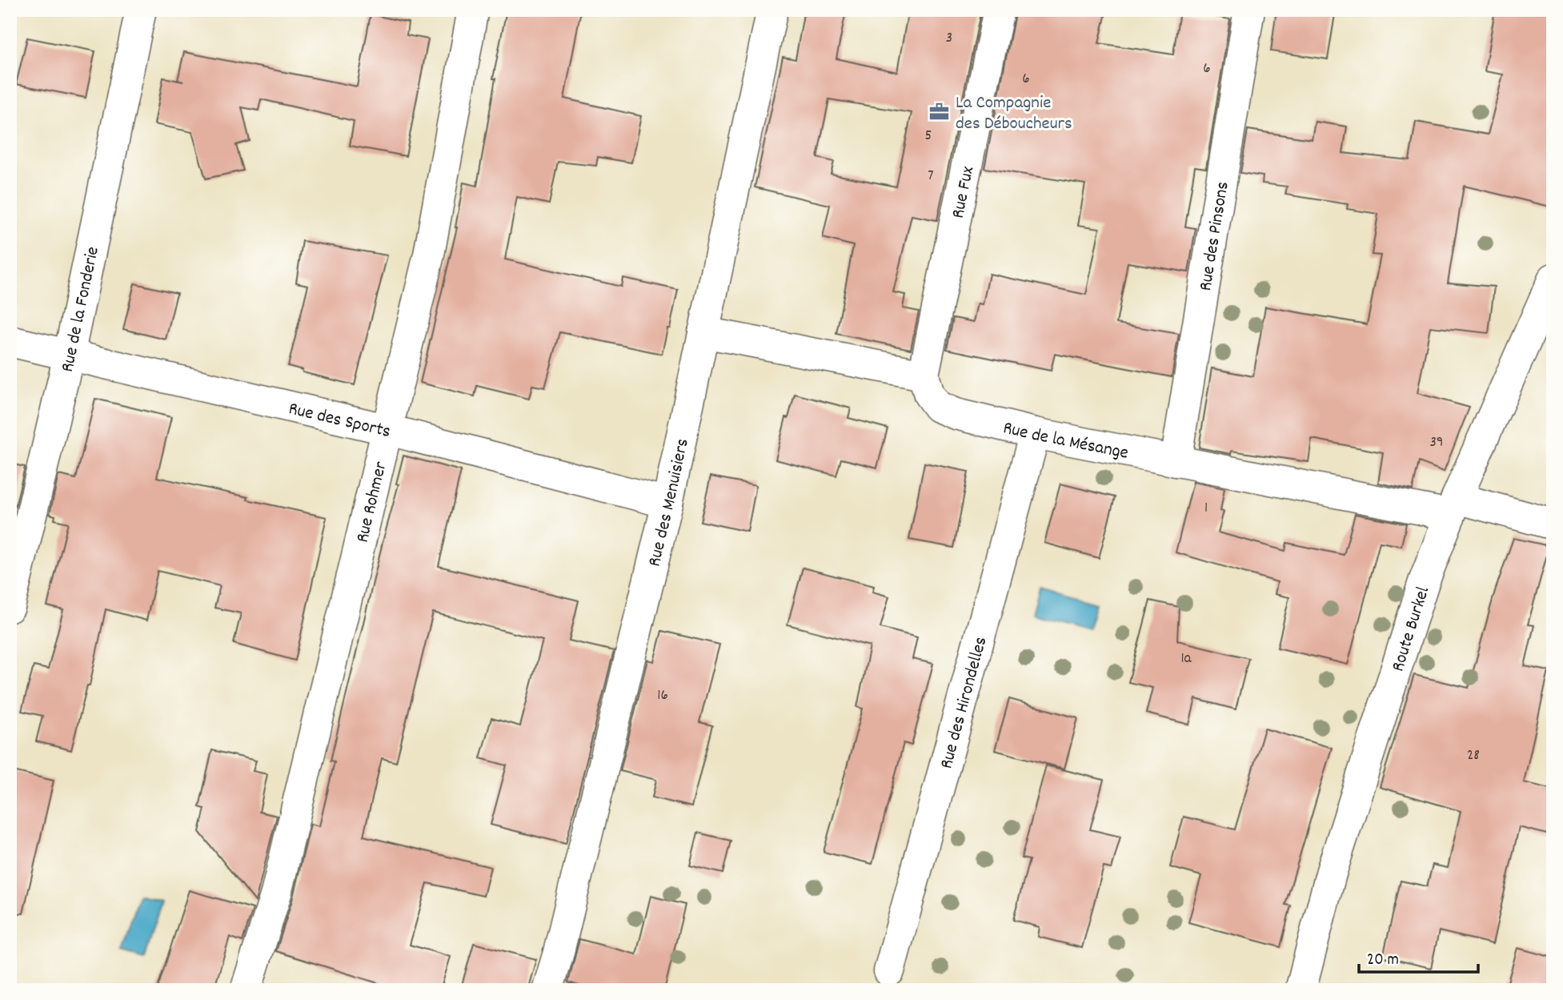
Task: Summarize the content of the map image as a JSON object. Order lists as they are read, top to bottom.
{
  "streets": {
    "street": [
      "Rue Fux",
      "Rue des Pinsons",
      "Rue de la Fonderie",
      "Rue des Sports",
      "Rue de la Mésange",
      "Rue des Menuisiers",
      "Rue Rohmer",
      "Route Burkel",
      "Rue des Hirondelles"
    ]
  },
  "crossings": [
    ["Rue Fux", "Rue de la Mésange"],
    ["Rue des Pinsons", "Rue de la Mésange"],
    ["Rue de la Fonderie", "Rue des Sports"],
    ["Rue des Sports", "Rue des Menuisiers"],
    ["Rue des Sports", "Rue Rohmer"],
    ["Rue de la Mésange", "Route Burkel"],
    ["Rue de la Mésange", "Rue des Hirondelles"]
  ],
  "places": {
    "office": ["La Compagnie des Déboucheurs"]
  },
  "house_numbers": [
    "3",
    "6",
    "6",
    "5",
    "7",
    "39",
    "1",
    "1a",
    "16",
    "28"
  ],
  "scale_bar": "20 m"
}
